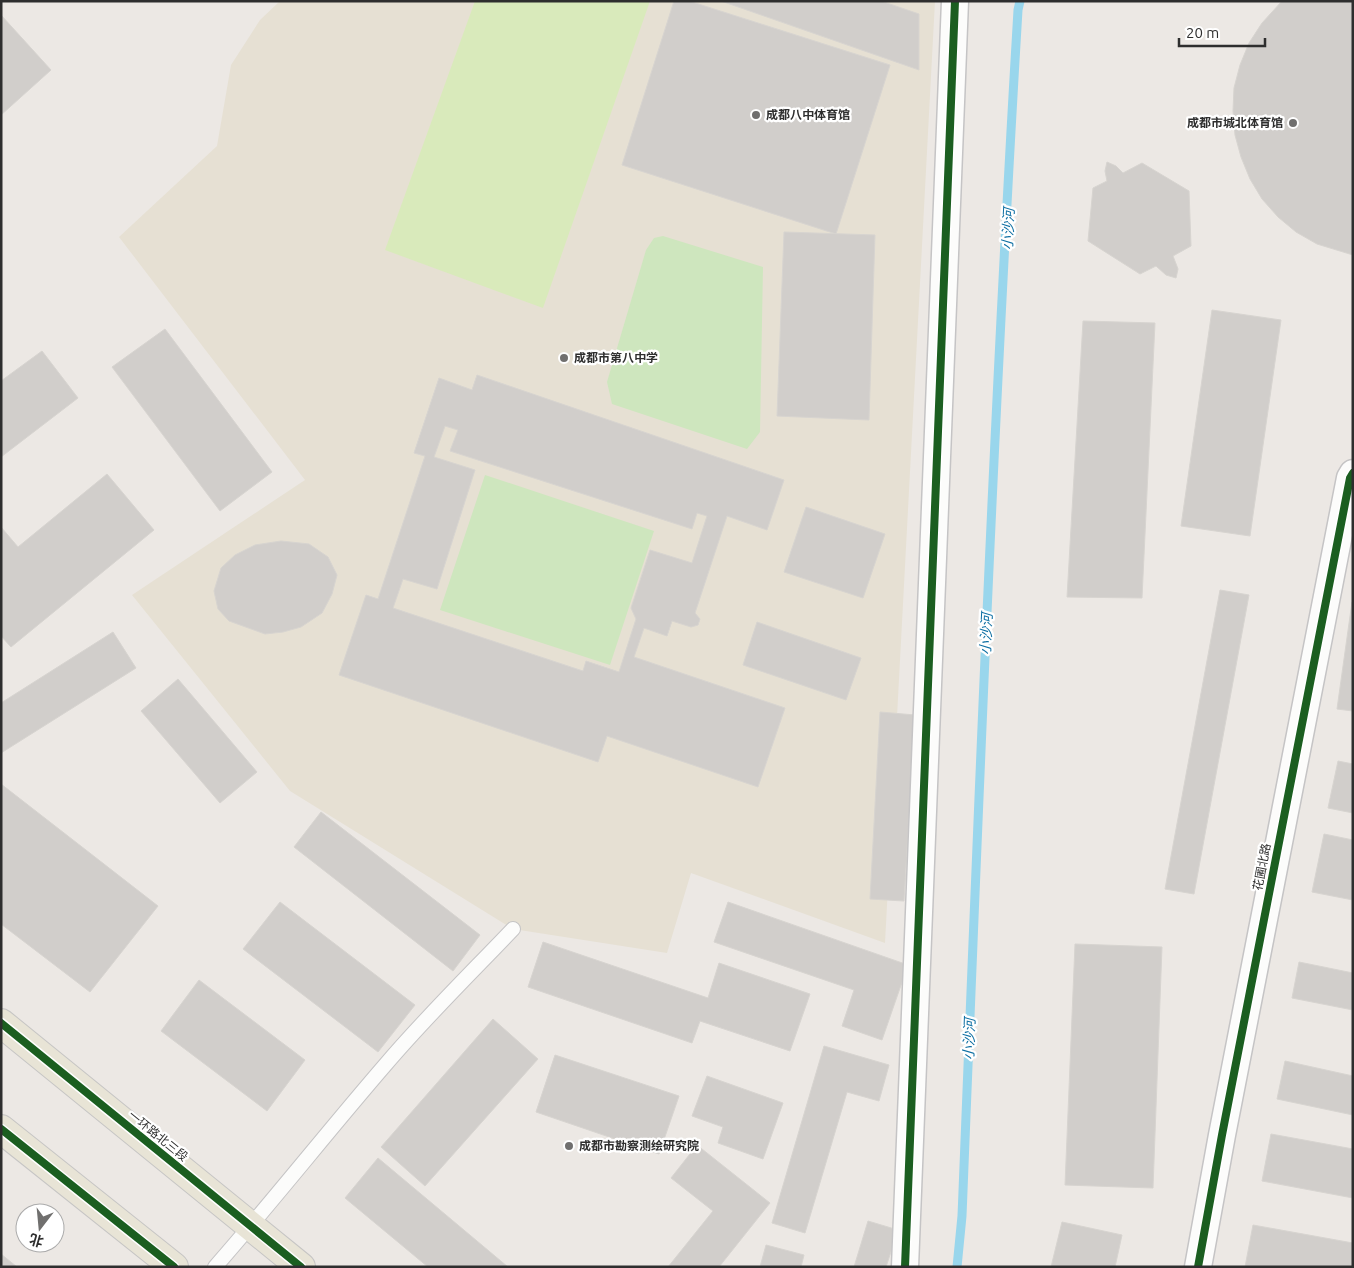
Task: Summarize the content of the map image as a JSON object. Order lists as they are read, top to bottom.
{
  "streets": {
    "main road": ["一环路北三段"],
    "street": ["花圃北路"]
  },
  "water": ["小沙河"],
  "places": [
    "成都八中体育馆",
    "成都市城北体育馆",
    "成都市第八中学",
    "成都市勘察测绘研究院"
  ],
  "scale_bar": "20 m",
  "north": "bottom"
}
